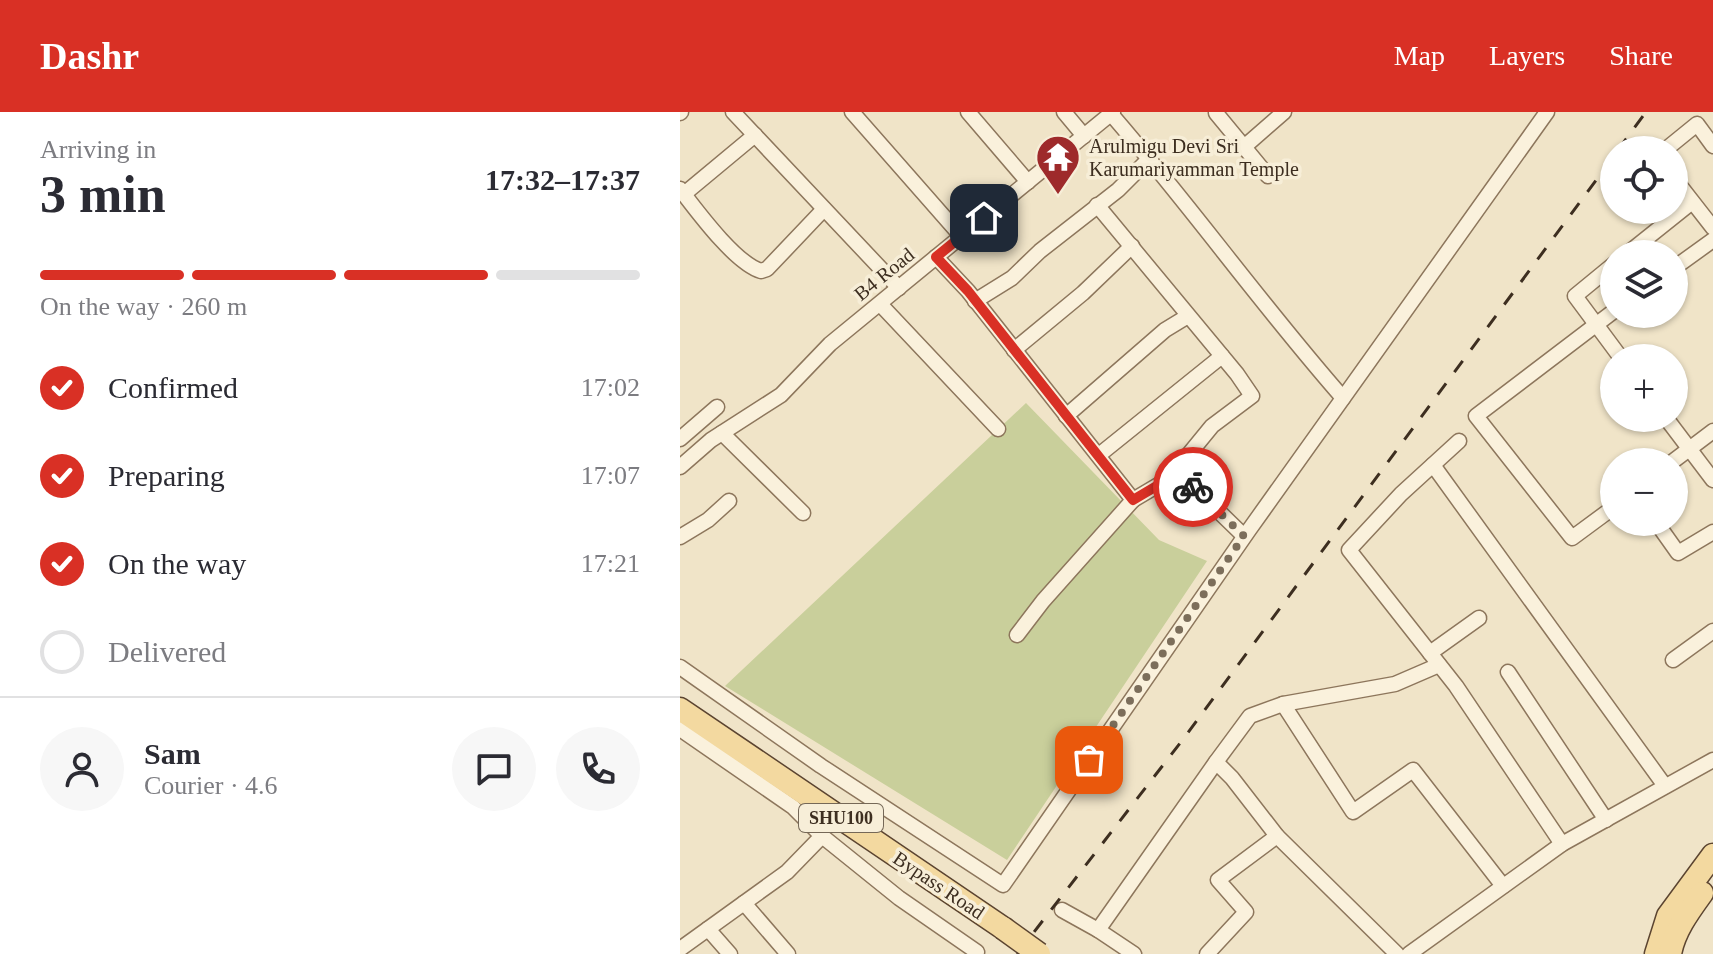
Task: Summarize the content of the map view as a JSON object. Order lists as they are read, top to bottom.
{
  "streets": {
    "main road": ["SHU100", "Bypass Road"],
    "street": ["B4 Road"]
  },
  "places": {
    "temple": ["Arulmigu Devi Sri Karumariyamman Temple"]
  },
  "page": {
    "header": "Dashr",
    "nav": ["Map", "Layers", "Share"],
    "heading": ["3 min", "Arriving in", "17:32–17:37"],
    "panel": ["Sam", "Courier · 4.6"],
    "map_buttons": ["+", "−"],
    "bar": "On the way · 260 m",
    "list": [
      ["Confirmed", "17:02"],
      ["Preparing", "17:07"],
      ["On the way", "17:21"],
      "Delivered"
    ]
  }
}
